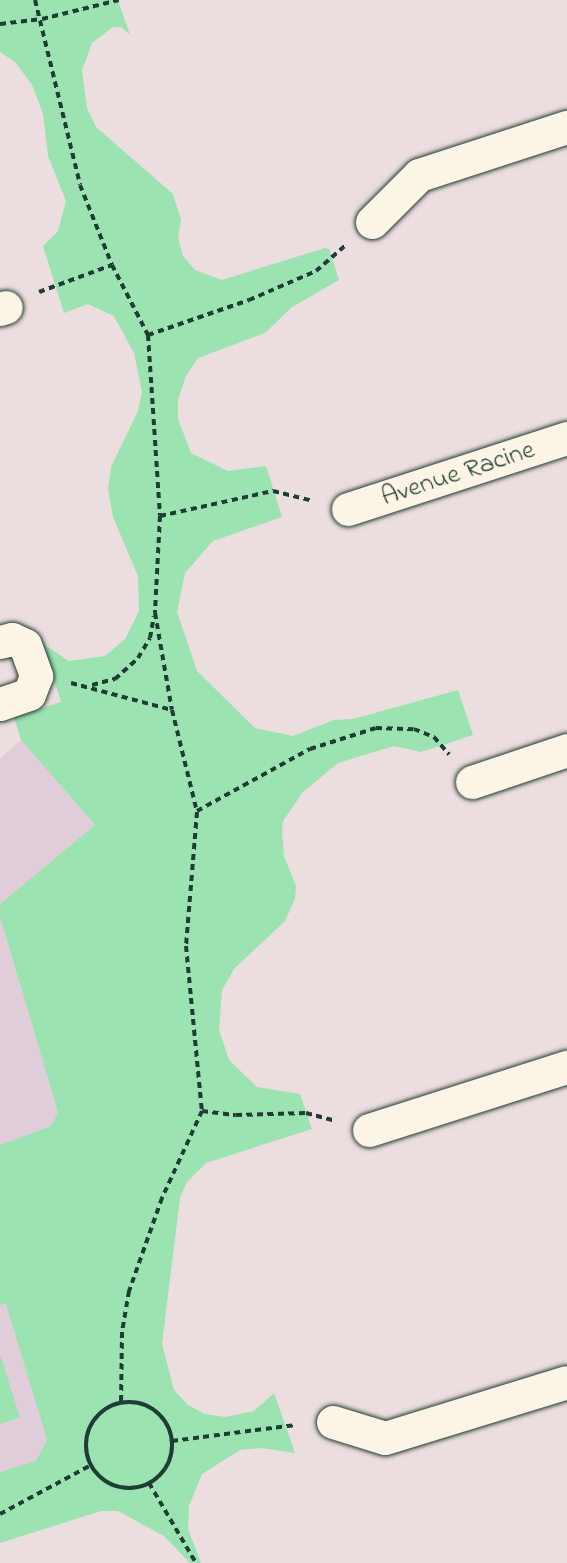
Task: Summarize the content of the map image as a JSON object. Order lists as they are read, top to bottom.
{
  "streets": {
    "street": ["Avenue Racine"]
  }
}
